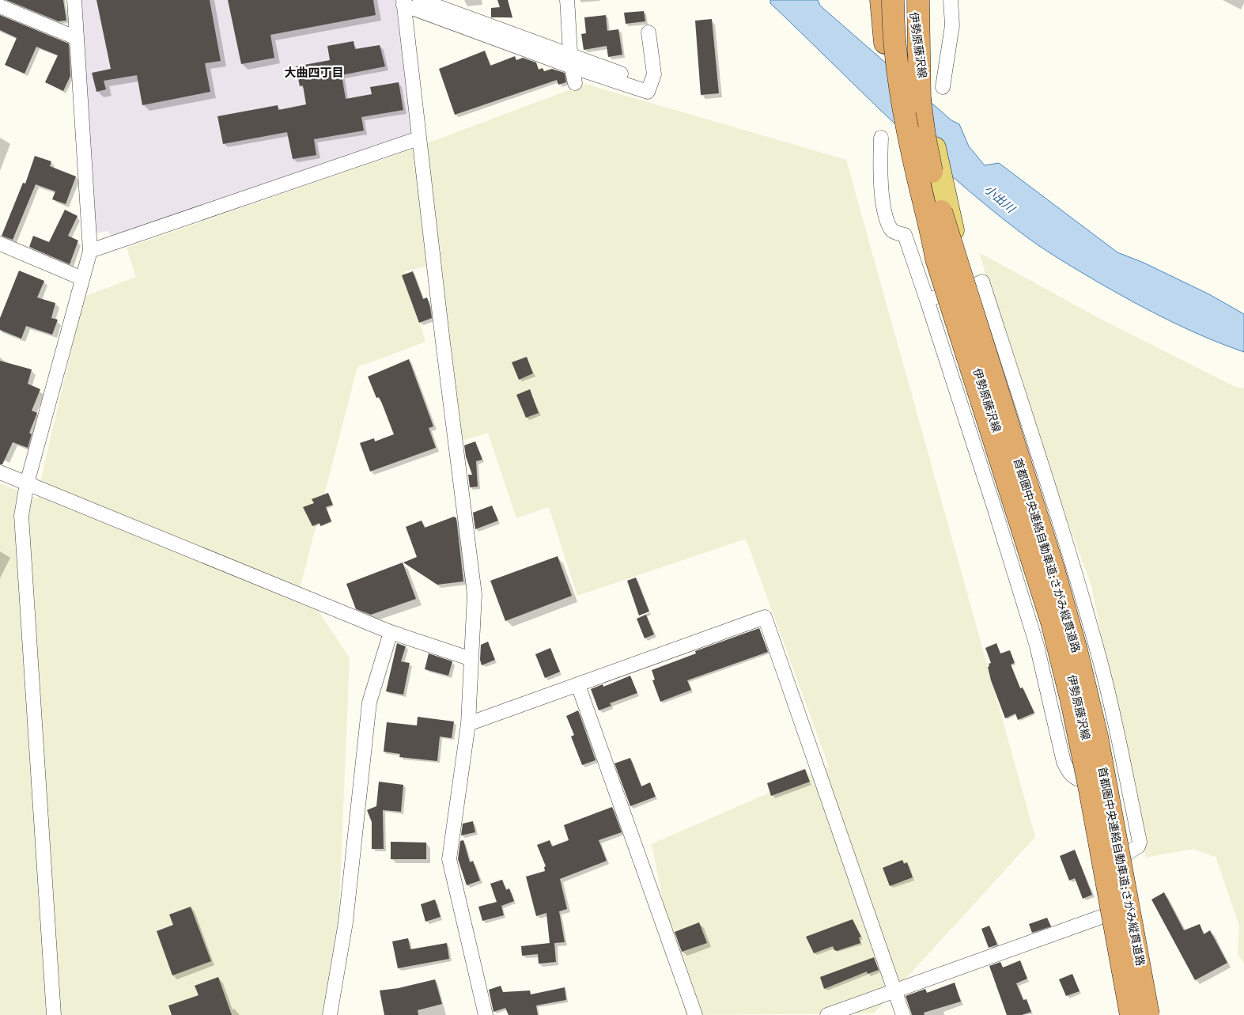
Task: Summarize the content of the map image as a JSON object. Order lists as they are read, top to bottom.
{
  "streets": {
    "highway": ["首都圏中央連絡自動車道;さがみ縦貫道路"],
    "main road": ["伊勢原藤沢線"]
  },
  "crossings": [
    ["伊勢原藤沢線", "首都圏中央連絡自動車道;さがみ縦貫道路"]
  ],
  "districts": ["大曲四丁目"],
  "water": ["小出川"]
}
